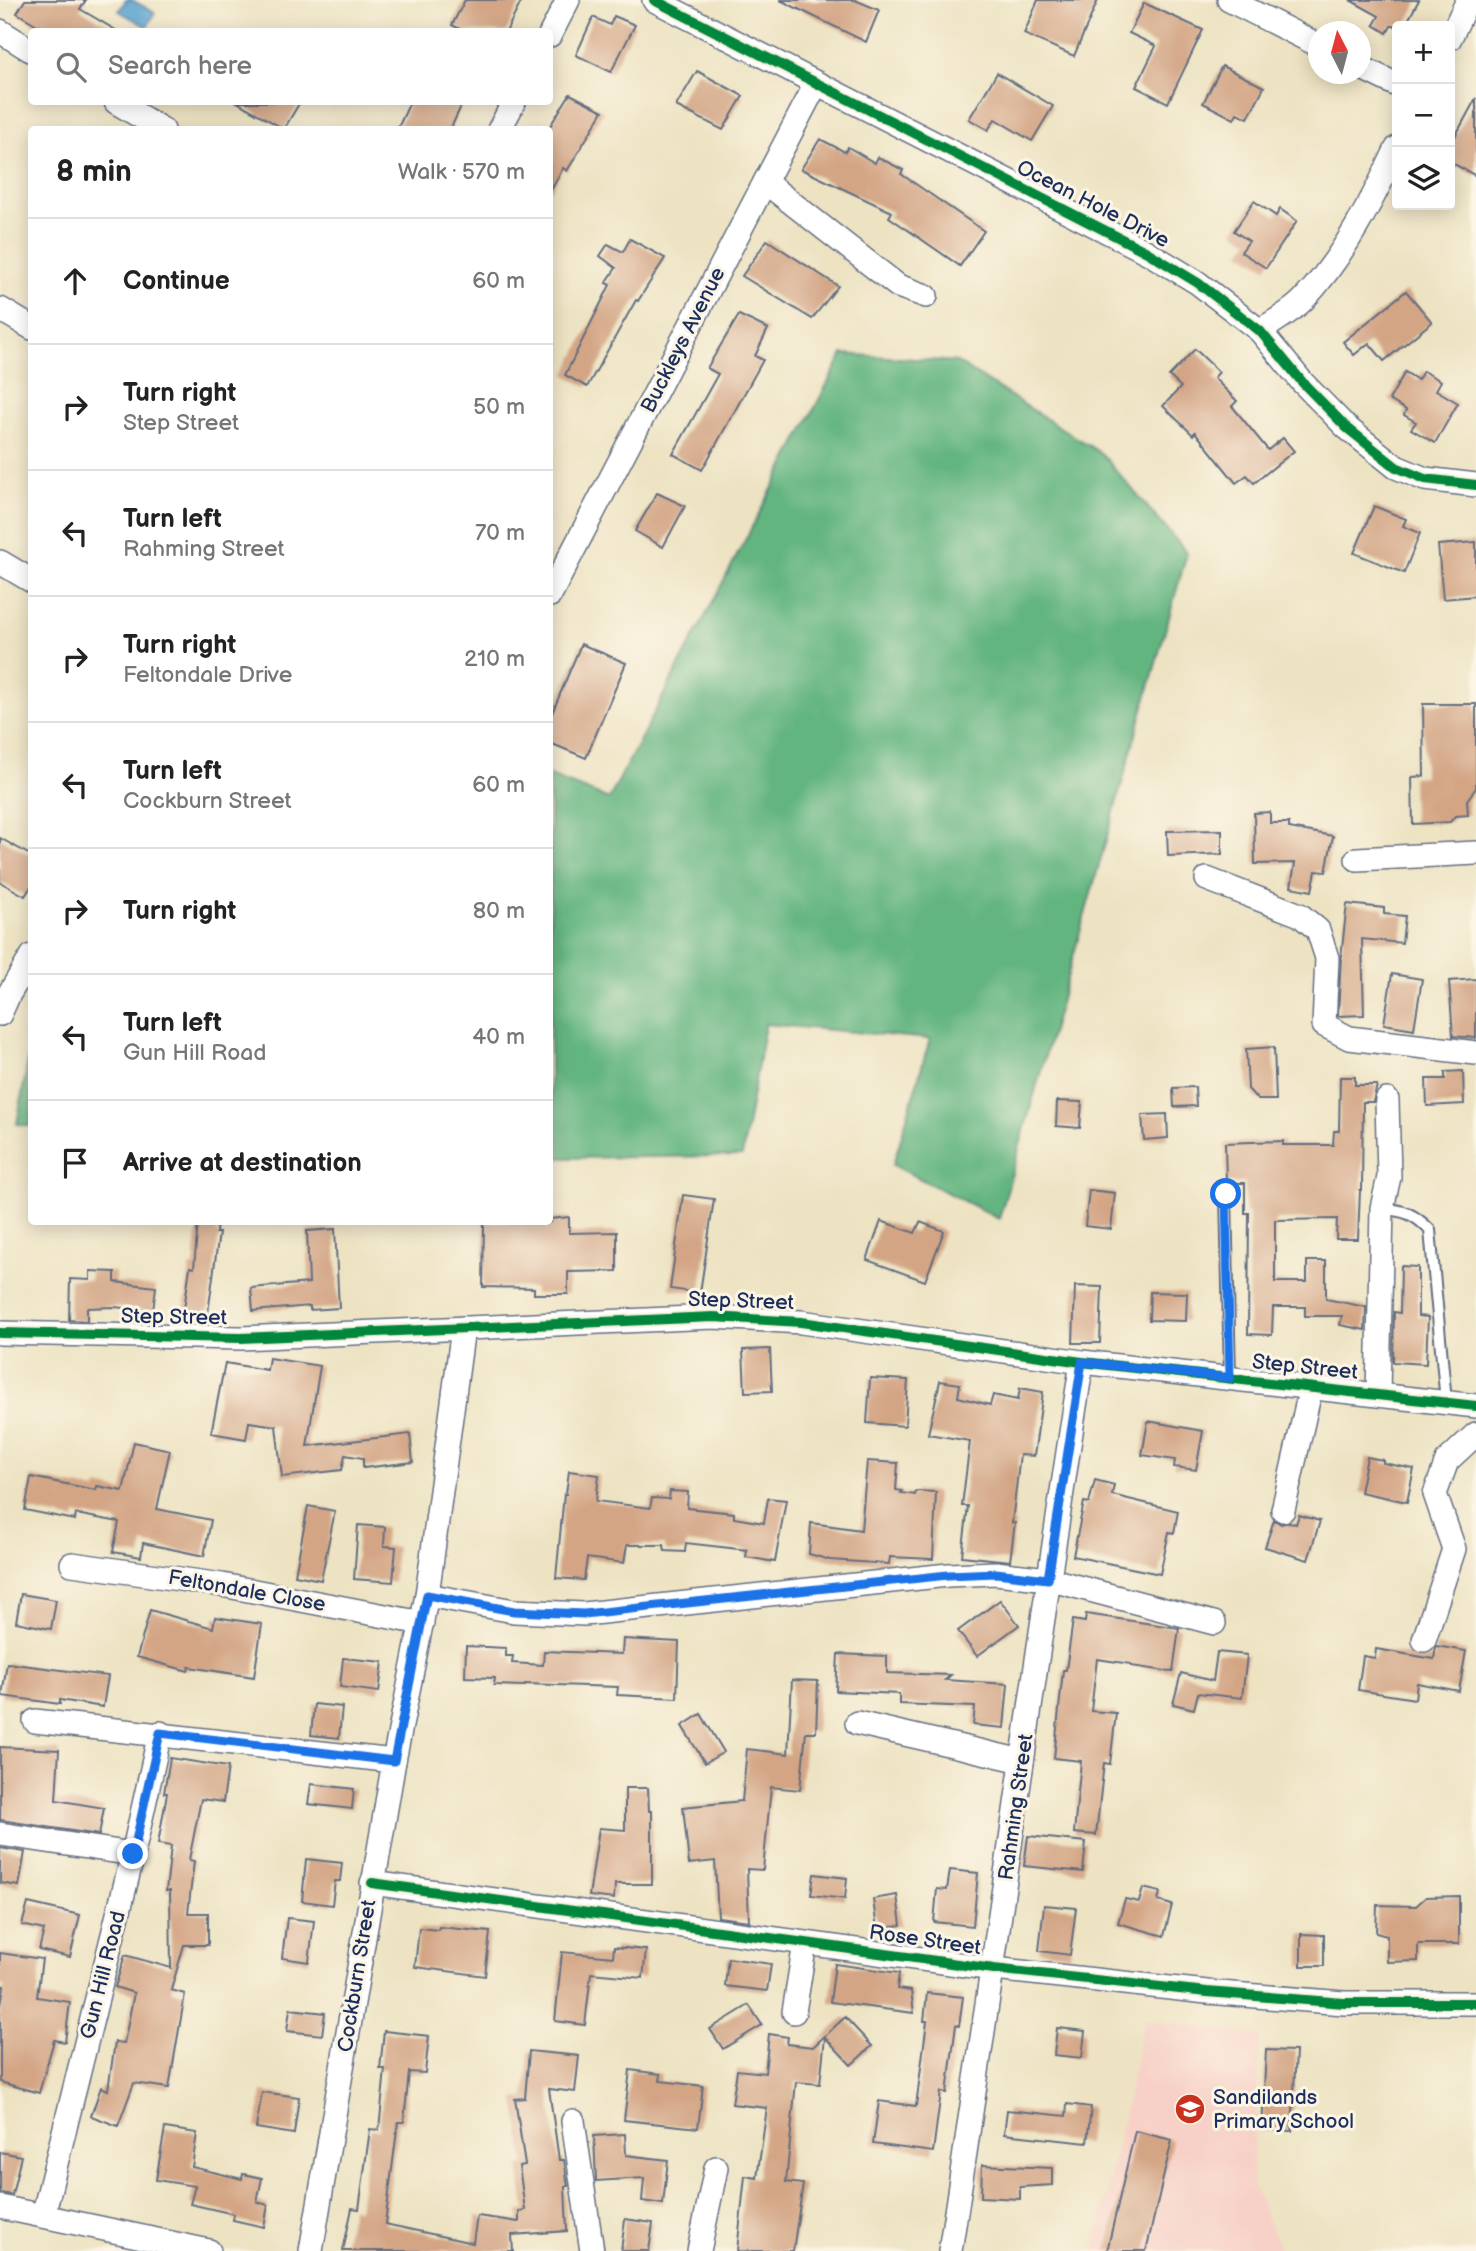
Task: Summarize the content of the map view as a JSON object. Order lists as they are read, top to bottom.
{
  "streets": {
    "street": [
      "Ocean Hole Drive",
      "Buckleys Avenue",
      "Step Street",
      "Feltondale Close",
      "Rahming Street",
      "Rose Street",
      "Gun Hill Road",
      "Cockburn Street"
    ]
  },
  "crossings": [
    ["Ocean Hole Drive", "Buckleys Avenue"],
    ["Step Street", "Rahming Street"],
    ["Step Street", "Cockburn Street"],
    ["Feltondale Close", "Cockburn Street"],
    ["Rahming Street", "Rose Street"],
    ["Rose Street", "Cockburn Street"]
  ],
  "places": {
    "school or university": ["Sandilands Primary School"]
  },
  "north": "top",
  "page": {
    "map_buttons": ["+", "−"],
    "search": "Search here",
    "heading": ["8 min", "Walk · 570 m"],
    "list": [
      ["Continue", "60 m"],
      ["Turn right", "Step Street", "50 m"],
      ["Turn left", "Rahming Street", "70 m"],
      ["Turn right", "Feltondale Drive", "210 m"],
      ["Turn left", "Cockburn Street", "60 m"],
      ["Turn right", "80 m"],
      ["Turn left", "Gun Hill Road", "40 m"],
      "Arrive at destination"
    ]
  }
}
